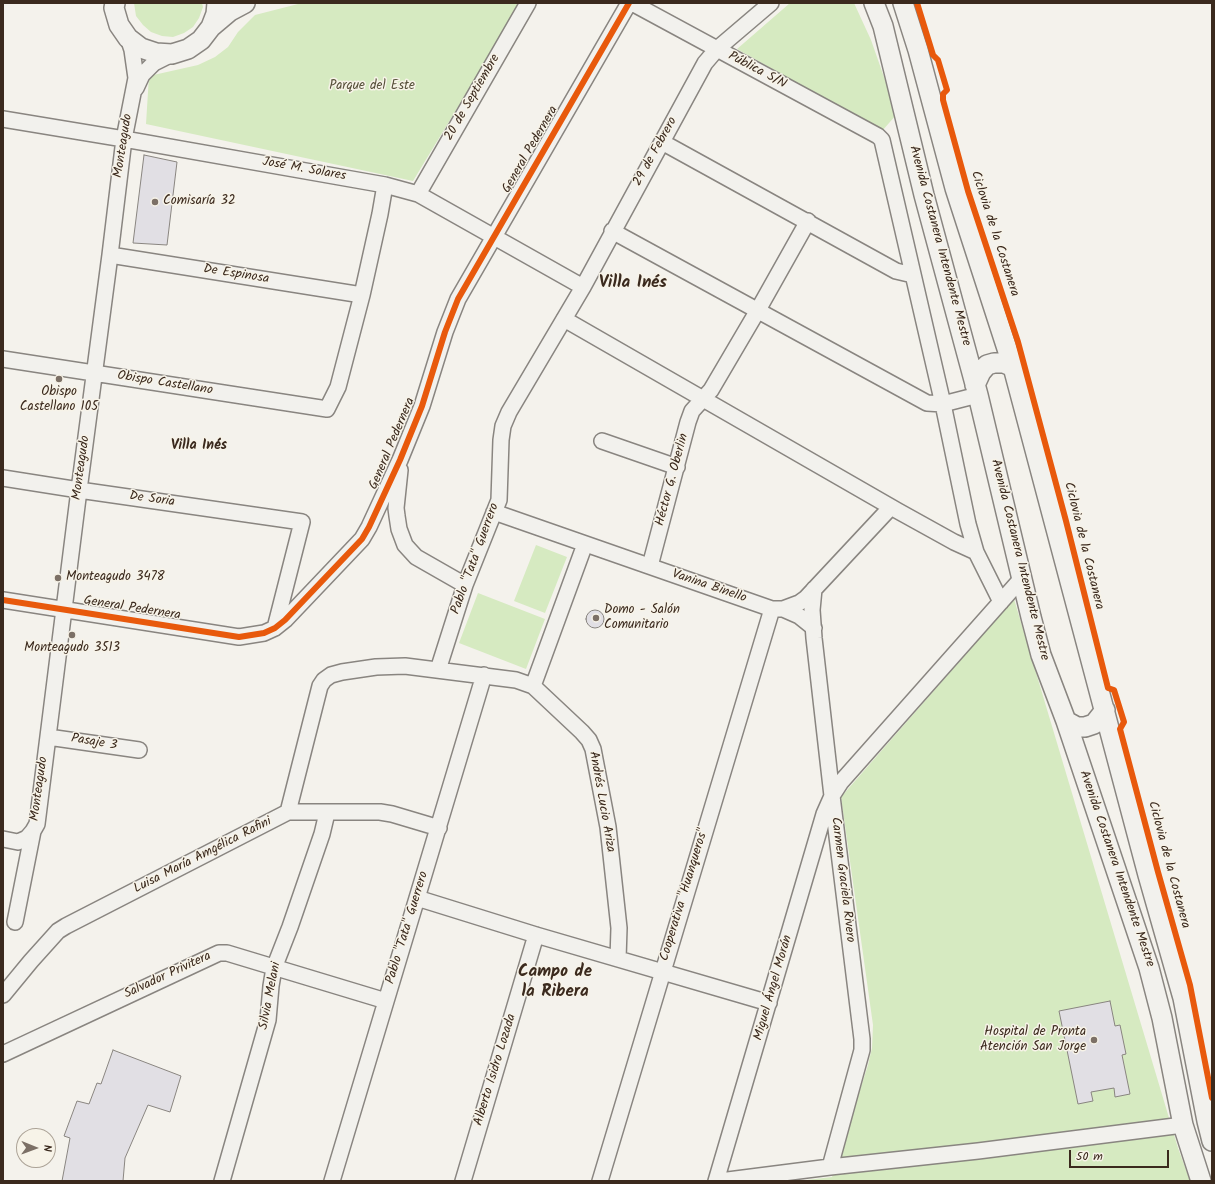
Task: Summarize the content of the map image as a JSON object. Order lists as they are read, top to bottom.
{
  "streets": {
    "main road": ["Avenida Costanera Intendente Mestre"],
    "street": [
      "Pública S/N",
      "20 de Septiembre",
      "Monteagudo",
      "General Pedernera",
      "29 de Febrero",
      "José M. Solares",
      "De Espinosa",
      "Obispo Castellano",
      "Héctor G. Oberlin",
      "De Soria",
      "Pablo \"Tata\" Guerrero",
      "Vanina Binello",
      "Pasaje 3",
      "Andrés Lucio Ariza",
      "Luisa María Amgélica Rafini",
      "Carmen Graciela Rivero",
      "Cooperativa \"Huanqueros\"",
      "Salvador Privitera",
      "Miguel Ángel Morán",
      "Silvia Melani",
      "Alberto Isidro Lozada"
    ],
    "cycle path": ["Ciclovia de la Costanera"]
  },
  "crossings": [
    ["Pública S/N", "General Pedernera"],
    ["Pública S/N", "29 de Febrero"],
    ["20 de Septiembre", "José M. Solares"],
    ["Monteagudo", "General Pedernera"],
    ["Monteagudo", "José M. Solares"],
    ["Monteagudo", "De Espinosa"],
    ["Monteagudo", "Obispo Castellano"],
    ["Monteagudo", "De Soria"],
    ["Monteagudo", "Pasaje 3"],
    ["General Pedernera", "José M. Solares"],
    ["General Pedernera", "De Soria"],
    ["29 de Febrero", "José M. Solares"],
    ["29 de Febrero", "Pablo \"Tata\" Guerrero"],
    ["Avenida Costanera Intendente Mestre", "Miguel Ángel Morán"],
    ["De Espinosa", "Obispo Castellano"],
    ["Héctor G. Oberlin", "Vanina Binello"],
    ["Pablo \"Tata\" Guerrero", "Vanina Binello"],
    ["Pablo \"Tata\" Guerrero", "Andrés Lucio Ariza"],
    ["Pablo \"Tata\" Guerrero", "Luisa María Amgélica Rafini"],
    ["Pablo \"Tata\" Guerrero", "Salvador Privitera"],
    ["Vanina Binello", "Carmen Graciela Rivero"],
    ["Vanina Binello", "Cooperativa \"Huanqueros\""],
    ["Andrés Lucio Ariza", "Luisa María Amgélica Rafini"],
    ["Luisa María Amgélica Rafini", "Silvia Melani"],
    ["Carmen Graciela Rivero", "Miguel Ángel Morán"],
    ["Salvador Privitera", "Silvia Melani"]
  ],
  "districts": ["Villa Inés", "Villa Inés", "Campo de la Ribera"],
  "parks": ["Parque del Este"],
  "places": [
    "Comisaría 32",
    "Obispo Castellano 105",
    "Monteagudo 3478",
    "Domo - Salón Comunitario",
    "Monteagudo 3513",
    "Hospital de Pronta Atención San Jorge"
  ],
  "scale_bar": "50 m",
  "north": "right"
}
